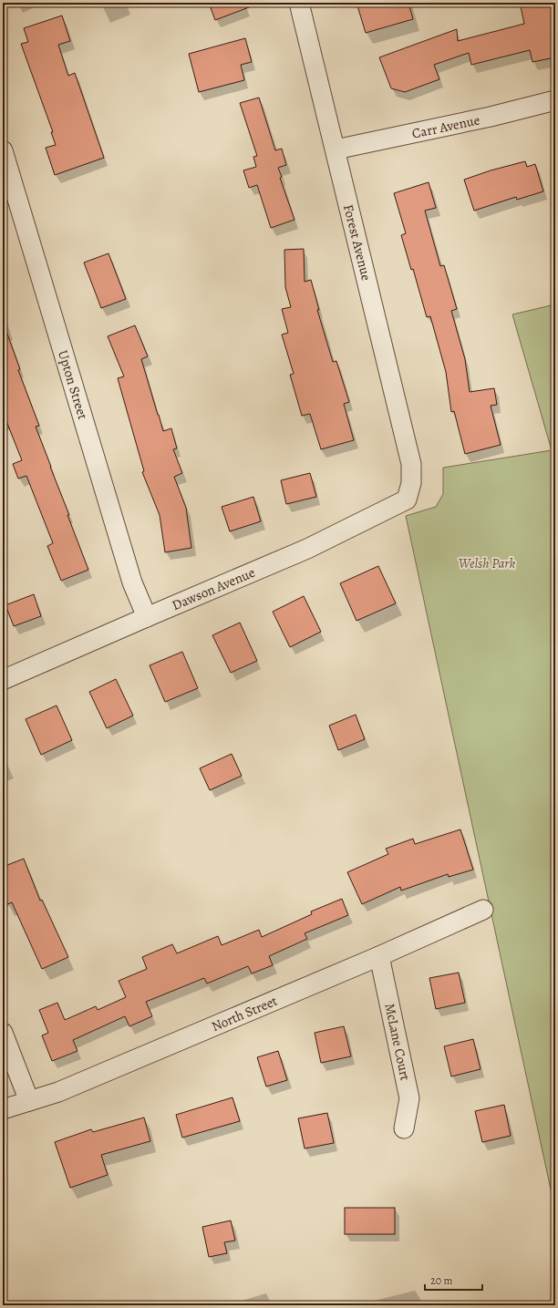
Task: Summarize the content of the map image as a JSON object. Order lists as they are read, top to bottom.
{
  "streets": {
    "street": [
      "Carr Avenue",
      "Forest Avenue",
      "Upton Street",
      "Dawson Avenue",
      "North Street",
      "McLane Court"
    ]
  },
  "crossings": [
    ["Carr Avenue", "Forest Avenue"],
    ["Forest Avenue", "Dawson Avenue"],
    ["Upton Street", "Dawson Avenue"],
    ["North Street", "McLane Court"]
  ],
  "parks": ["Welsh Park"],
  "scale_bar": "20 m"
}
